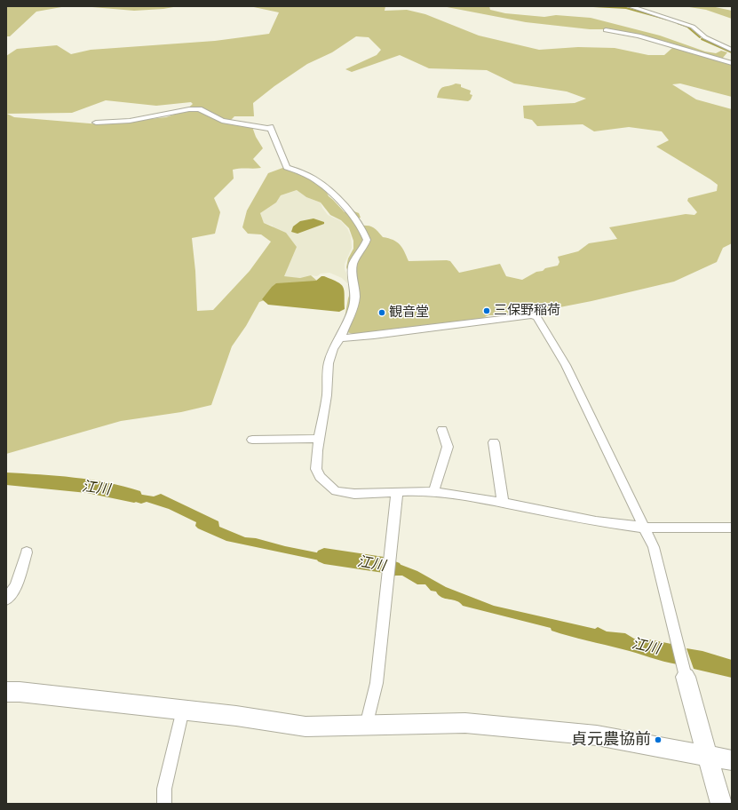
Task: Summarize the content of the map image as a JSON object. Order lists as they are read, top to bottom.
{
  "water": ["江川"],
  "places": ["三保野稲荷", "観音堂", "貞元農協前"]
}
